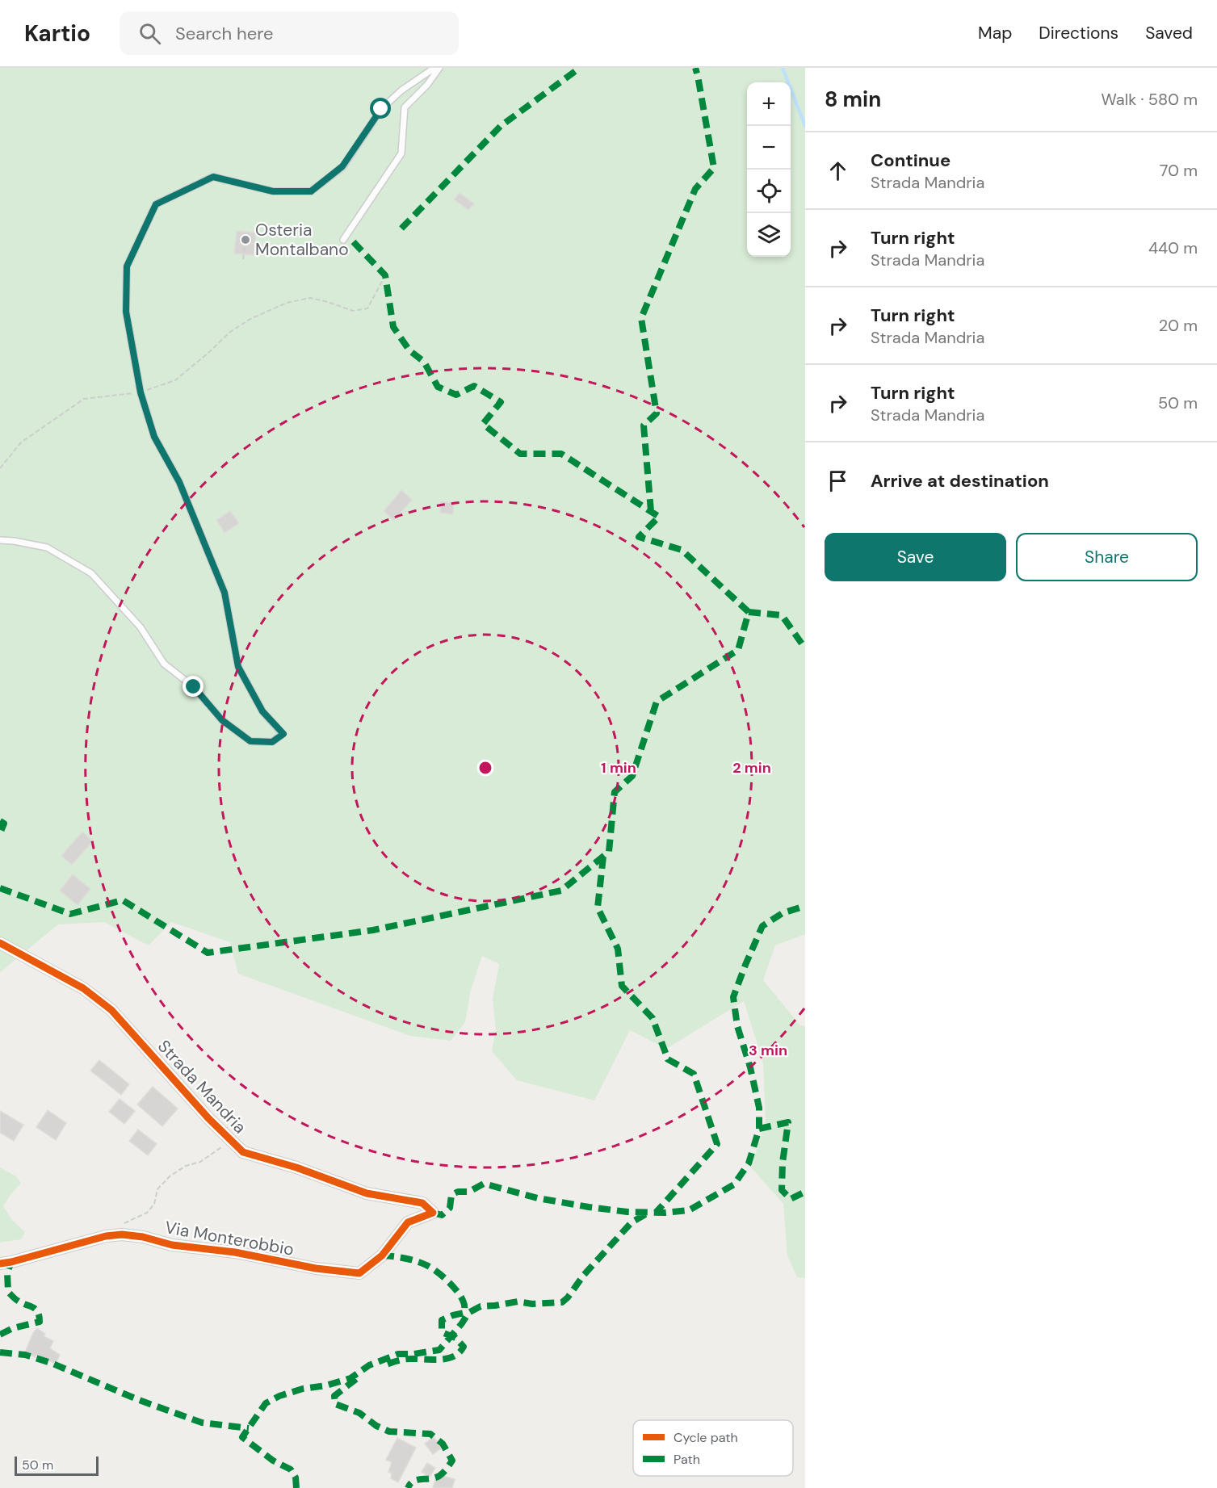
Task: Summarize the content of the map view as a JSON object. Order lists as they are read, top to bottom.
{
  "streets": {
    "street": ["Strada Mandria", "Via Monterobbio"]
  },
  "crossings": [
    ["Strada Mandria", "Via Monterobbio"]
  ],
  "places": ["Osteria Montalbano"],
  "legend": ["Cycle path", "Path"],
  "scale_bar": "50 m",
  "page": {
    "header": "Kartio",
    "search": "Search here",
    "nav": ["Map", "Directions", "Saved"],
    "heading": ["8 min", "Walk · 580 m"],
    "map_buttons": ["+", "−"],
    "list": [
      ["Continue", "Strada Mandria", "70 m"],
      ["Turn right", "Strada Mandria", "440 m"],
      ["Turn right", "Strada Mandria", "20 m"],
      ["Turn right", "Strada Mandria", "50 m"],
      "Arrive at destination"
    ],
    "buttons": ["Save", "Share"],
    "scale": "50 m"
  },
  "rings": ["1 min", "2 min", "3 min"]
}
